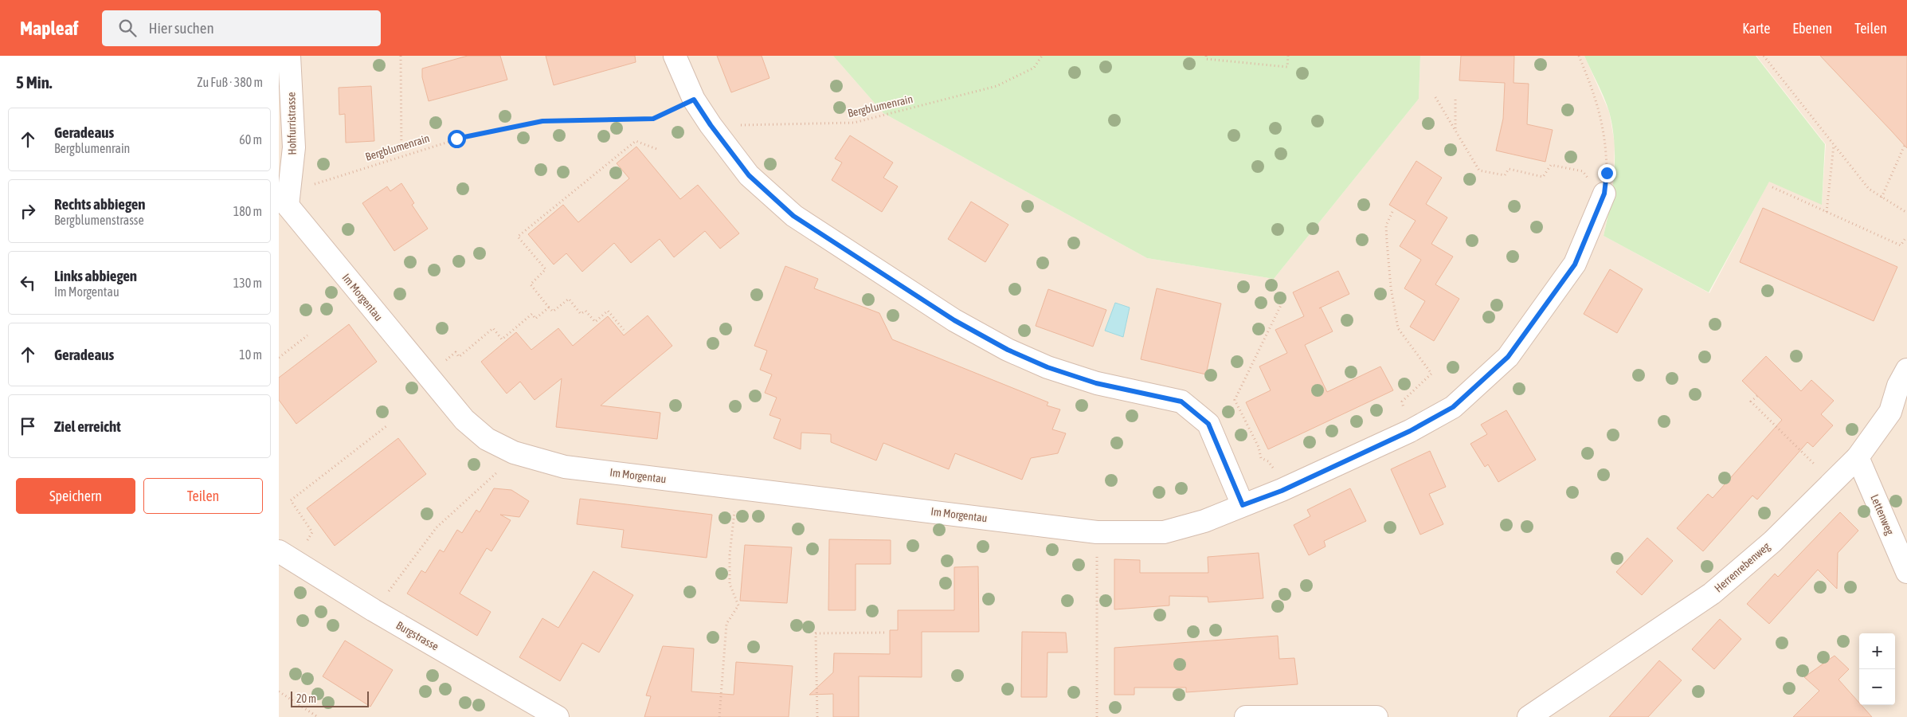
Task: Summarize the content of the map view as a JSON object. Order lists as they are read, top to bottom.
{
  "streets": {
    "street": [
      "Hohfurristrasse",
      "Im Morgentau",
      "Lettenweg",
      "Herrenrebenweg",
      "Burgstrasse"
    ],
    "path": ["Bergblumenrain"]
  },
  "crossings": [
    ["Hohfurristrasse", "Im Morgentau"],
    ["Lettenweg", "Herrenrebenweg"]
  ],
  "scale_bar": "20 m",
  "page": {
    "header": "Mapleaf",
    "search": "Hier suchen",
    "nav": ["Karte", "Ebenen", "Teilen"],
    "heading": ["5 Min.", "Zu Fuß · 380 m"],
    "list": [
      ["Geradeaus", "Bergblumenrain", "60 m"],
      ["Rechts abbiegen", "Bergblumenstrasse", "180 m"],
      ["Links abbiegen", "Im Morgentau", "130 m"],
      ["Geradeaus", "10 m"],
      "Ziel erreicht"
    ],
    "buttons": ["Speichern", "Teilen"],
    "map_buttons": ["+", "−"],
    "scale": "20 m"
  }
}
